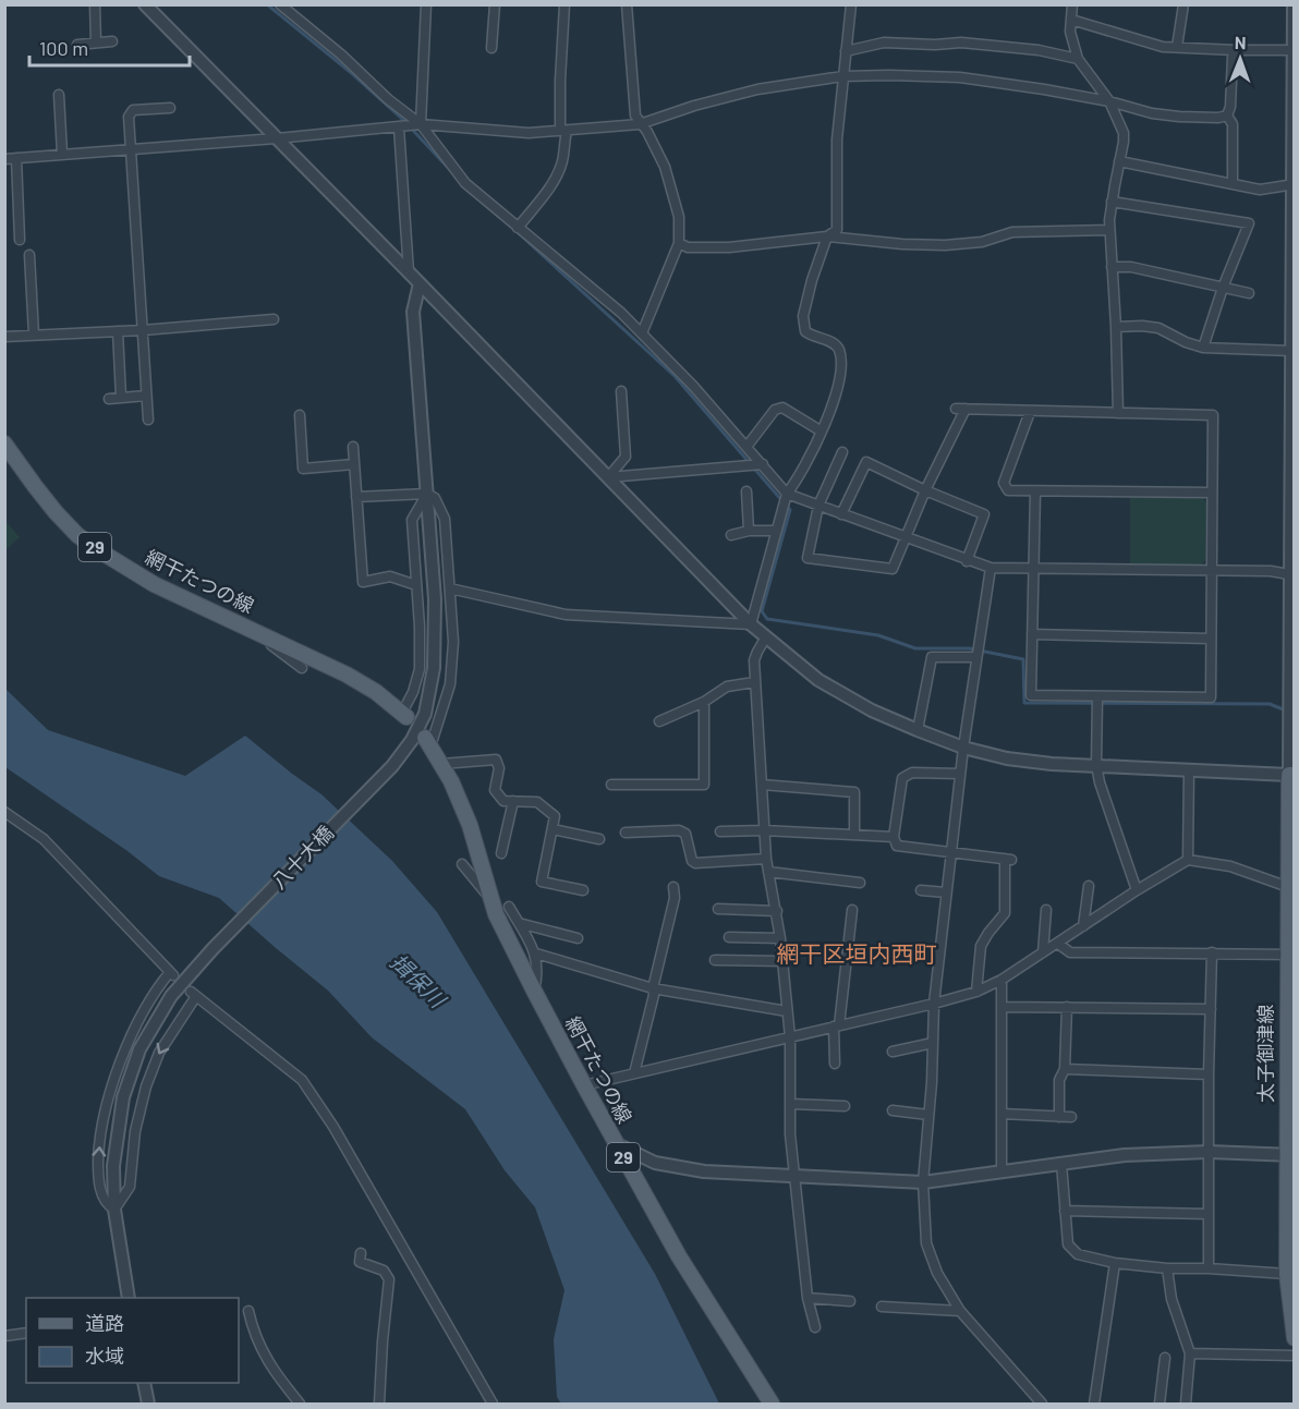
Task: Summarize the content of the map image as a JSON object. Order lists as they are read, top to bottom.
{
  "streets": {
    "main road": ["29", "網干たつの線", "太子御津線"],
    "street": ["八十大橋"]
  },
  "districts": ["網干区垣内西町"],
  "water": ["揖保川"],
  "legend": ["道路", "水域"],
  "scale_bar": "100 m",
  "north": "top"
}
